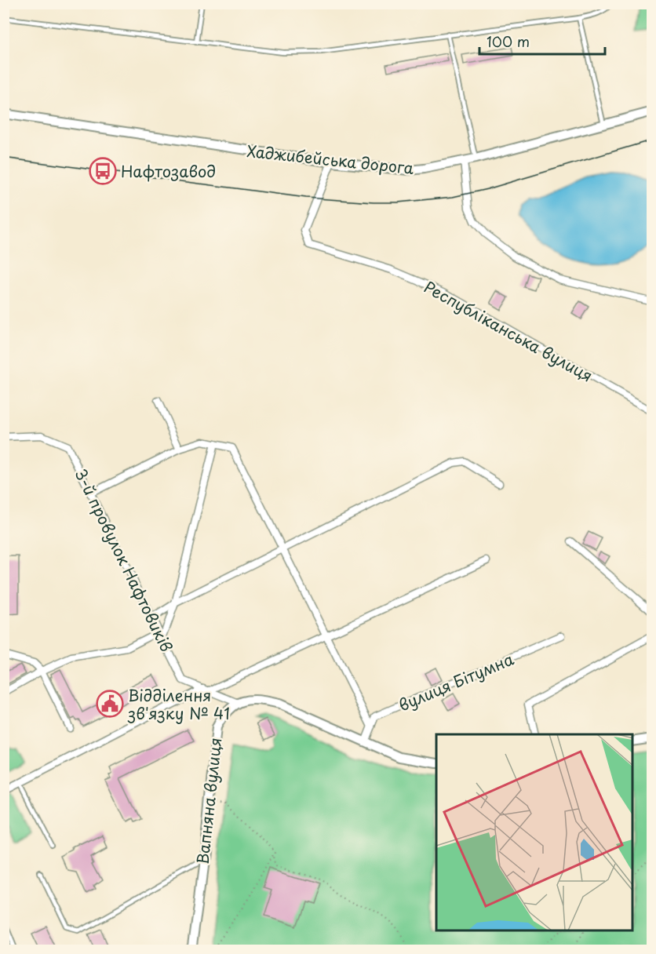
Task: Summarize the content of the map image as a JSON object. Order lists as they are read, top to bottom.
{
  "streets": {
    "street": [
      "Хаджибейська дорога",
      "Республіканська вулиця",
      "3-й провулок Нафтовиків",
      "вулиця Бітумна",
      "Вапняна вулиця"
    ]
  },
  "crossings": [
    ["Хаджибейська дорога", "Республіканська вулиця"],
    ["3-й провулок Нафтовиків", "Вапняна вулиця"]
  ],
  "places": {
    "bus stop": ["Нафтозавод"],
    "public building": ["Відділення зв'язку № 41"]
  },
  "scale_bar": "100 m"
}
